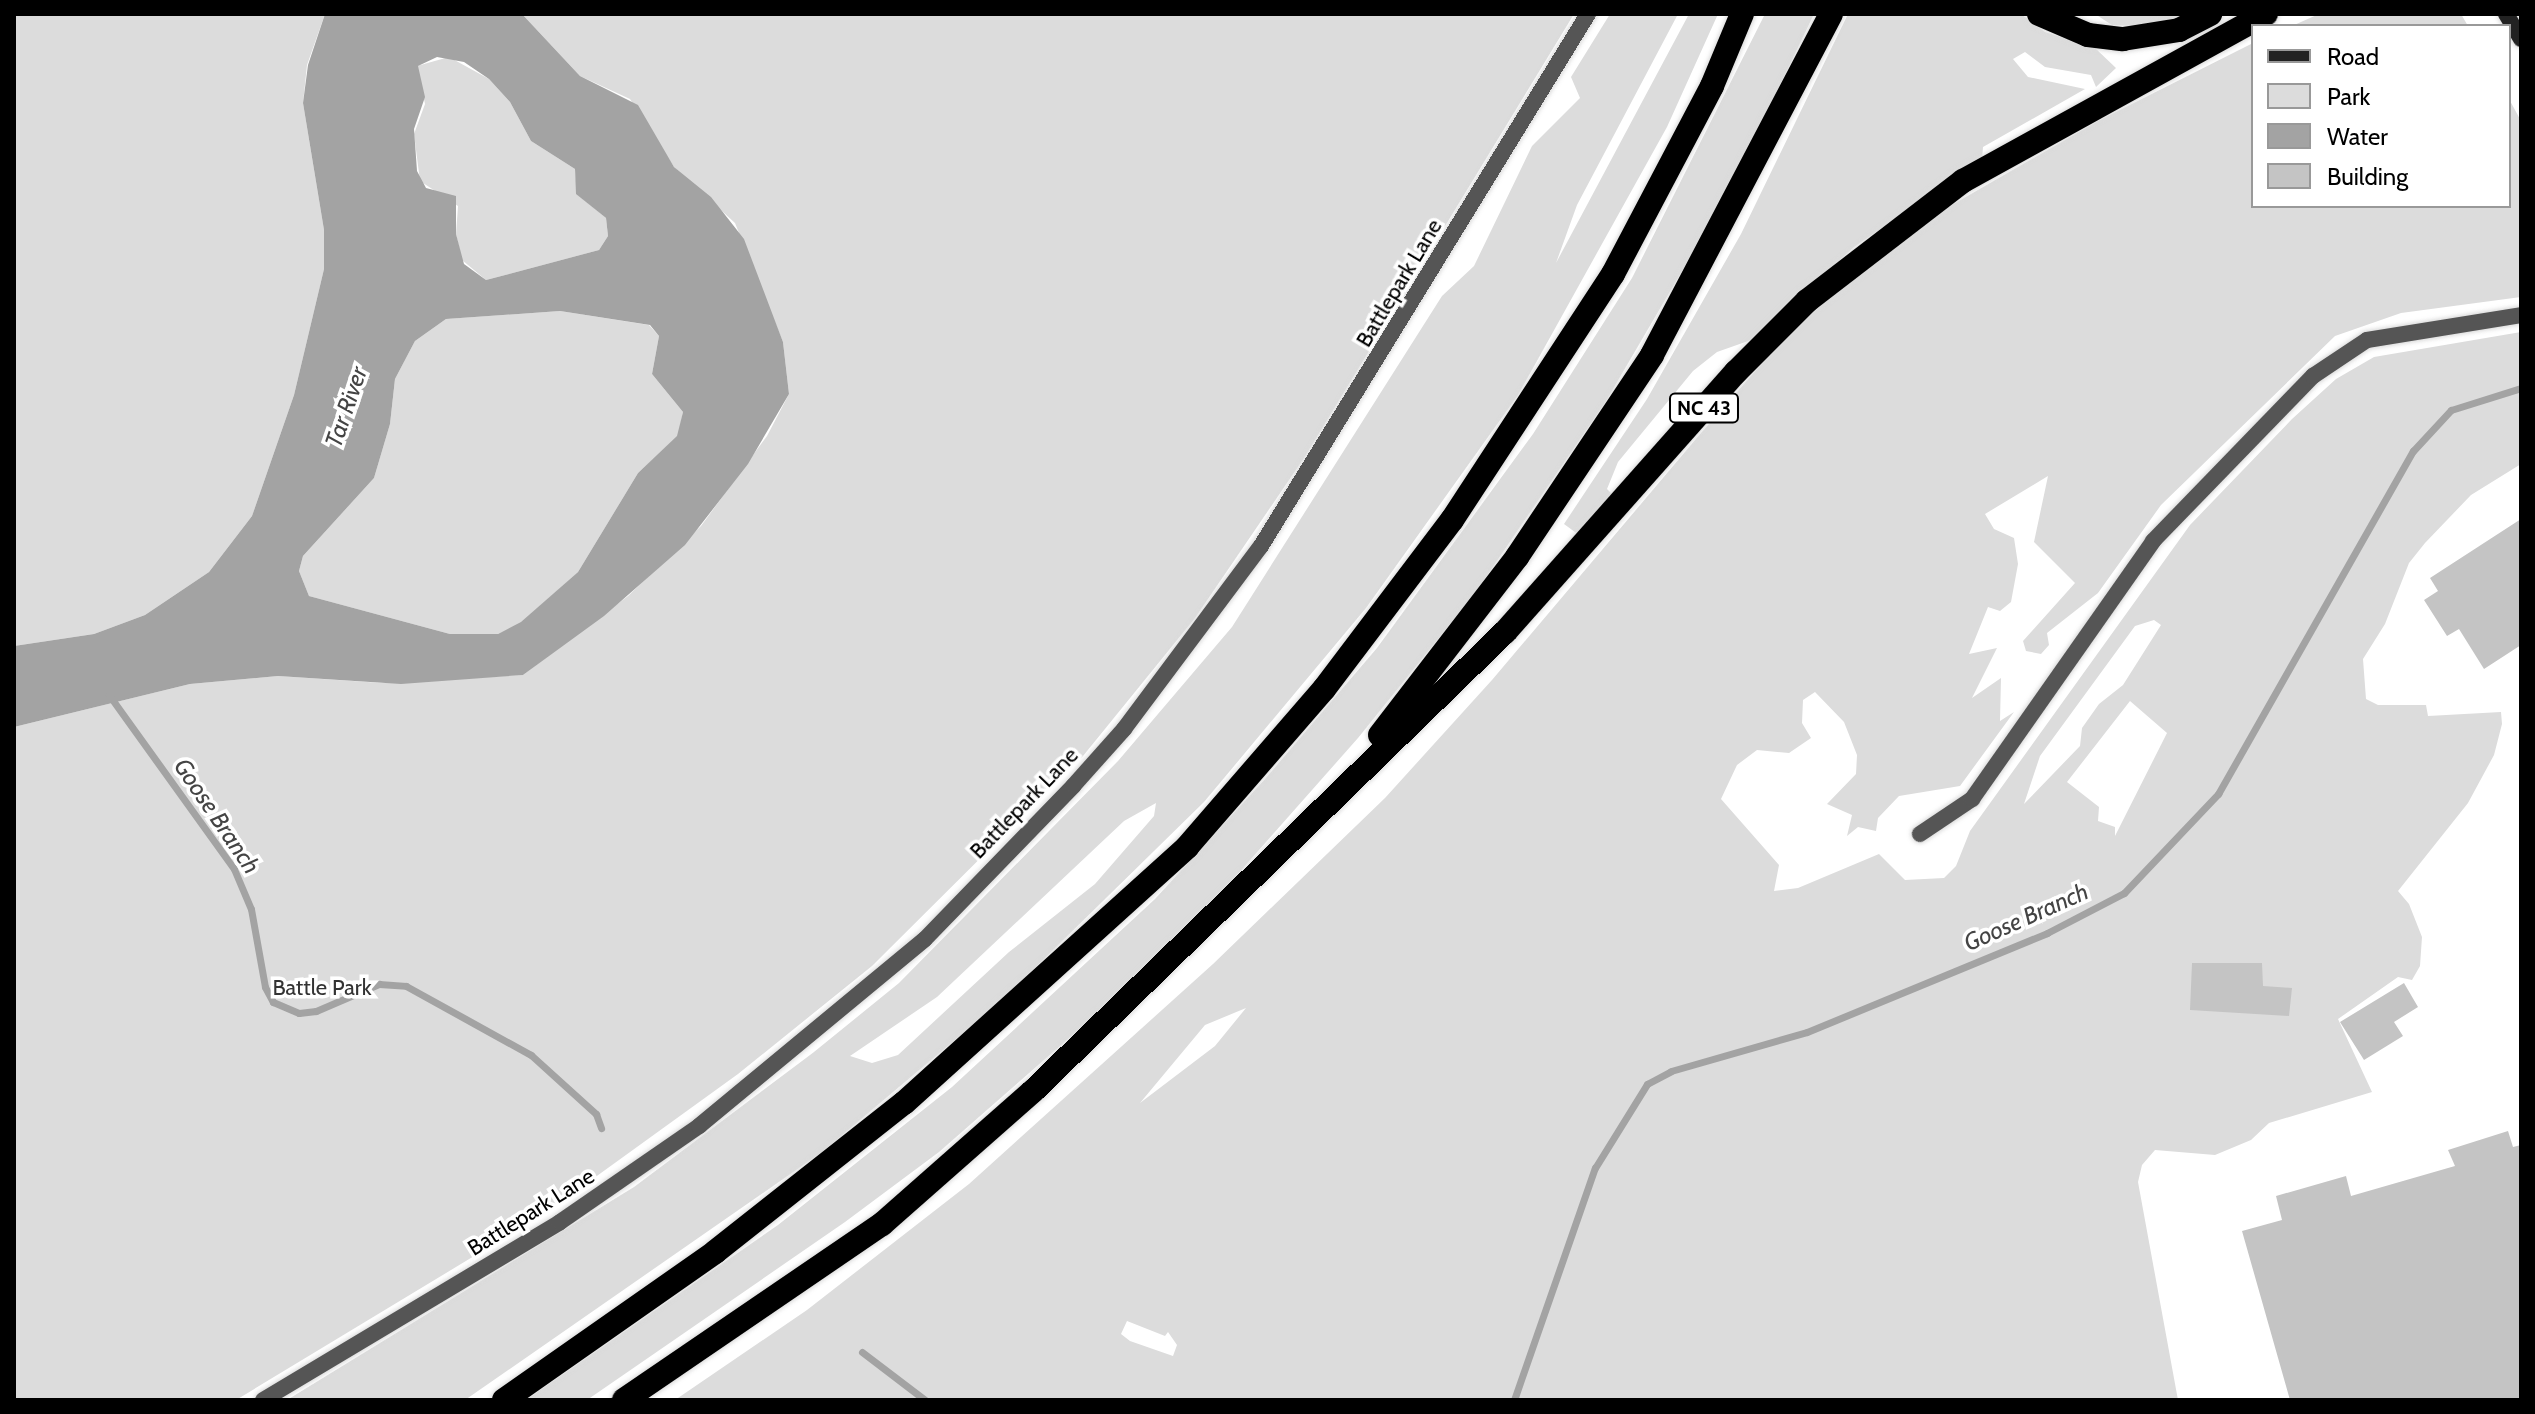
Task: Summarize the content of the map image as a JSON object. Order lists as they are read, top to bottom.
{
  "streets": {
    "highway": ["NC 43"],
    "street": ["Battlepark Lane"]
  },
  "water": ["Tar River", "Goose Branch"],
  "parks": ["Battle Park"],
  "legend": [
    "Road",
    "Park",
    "Water",
    "Building"
  ]
}
